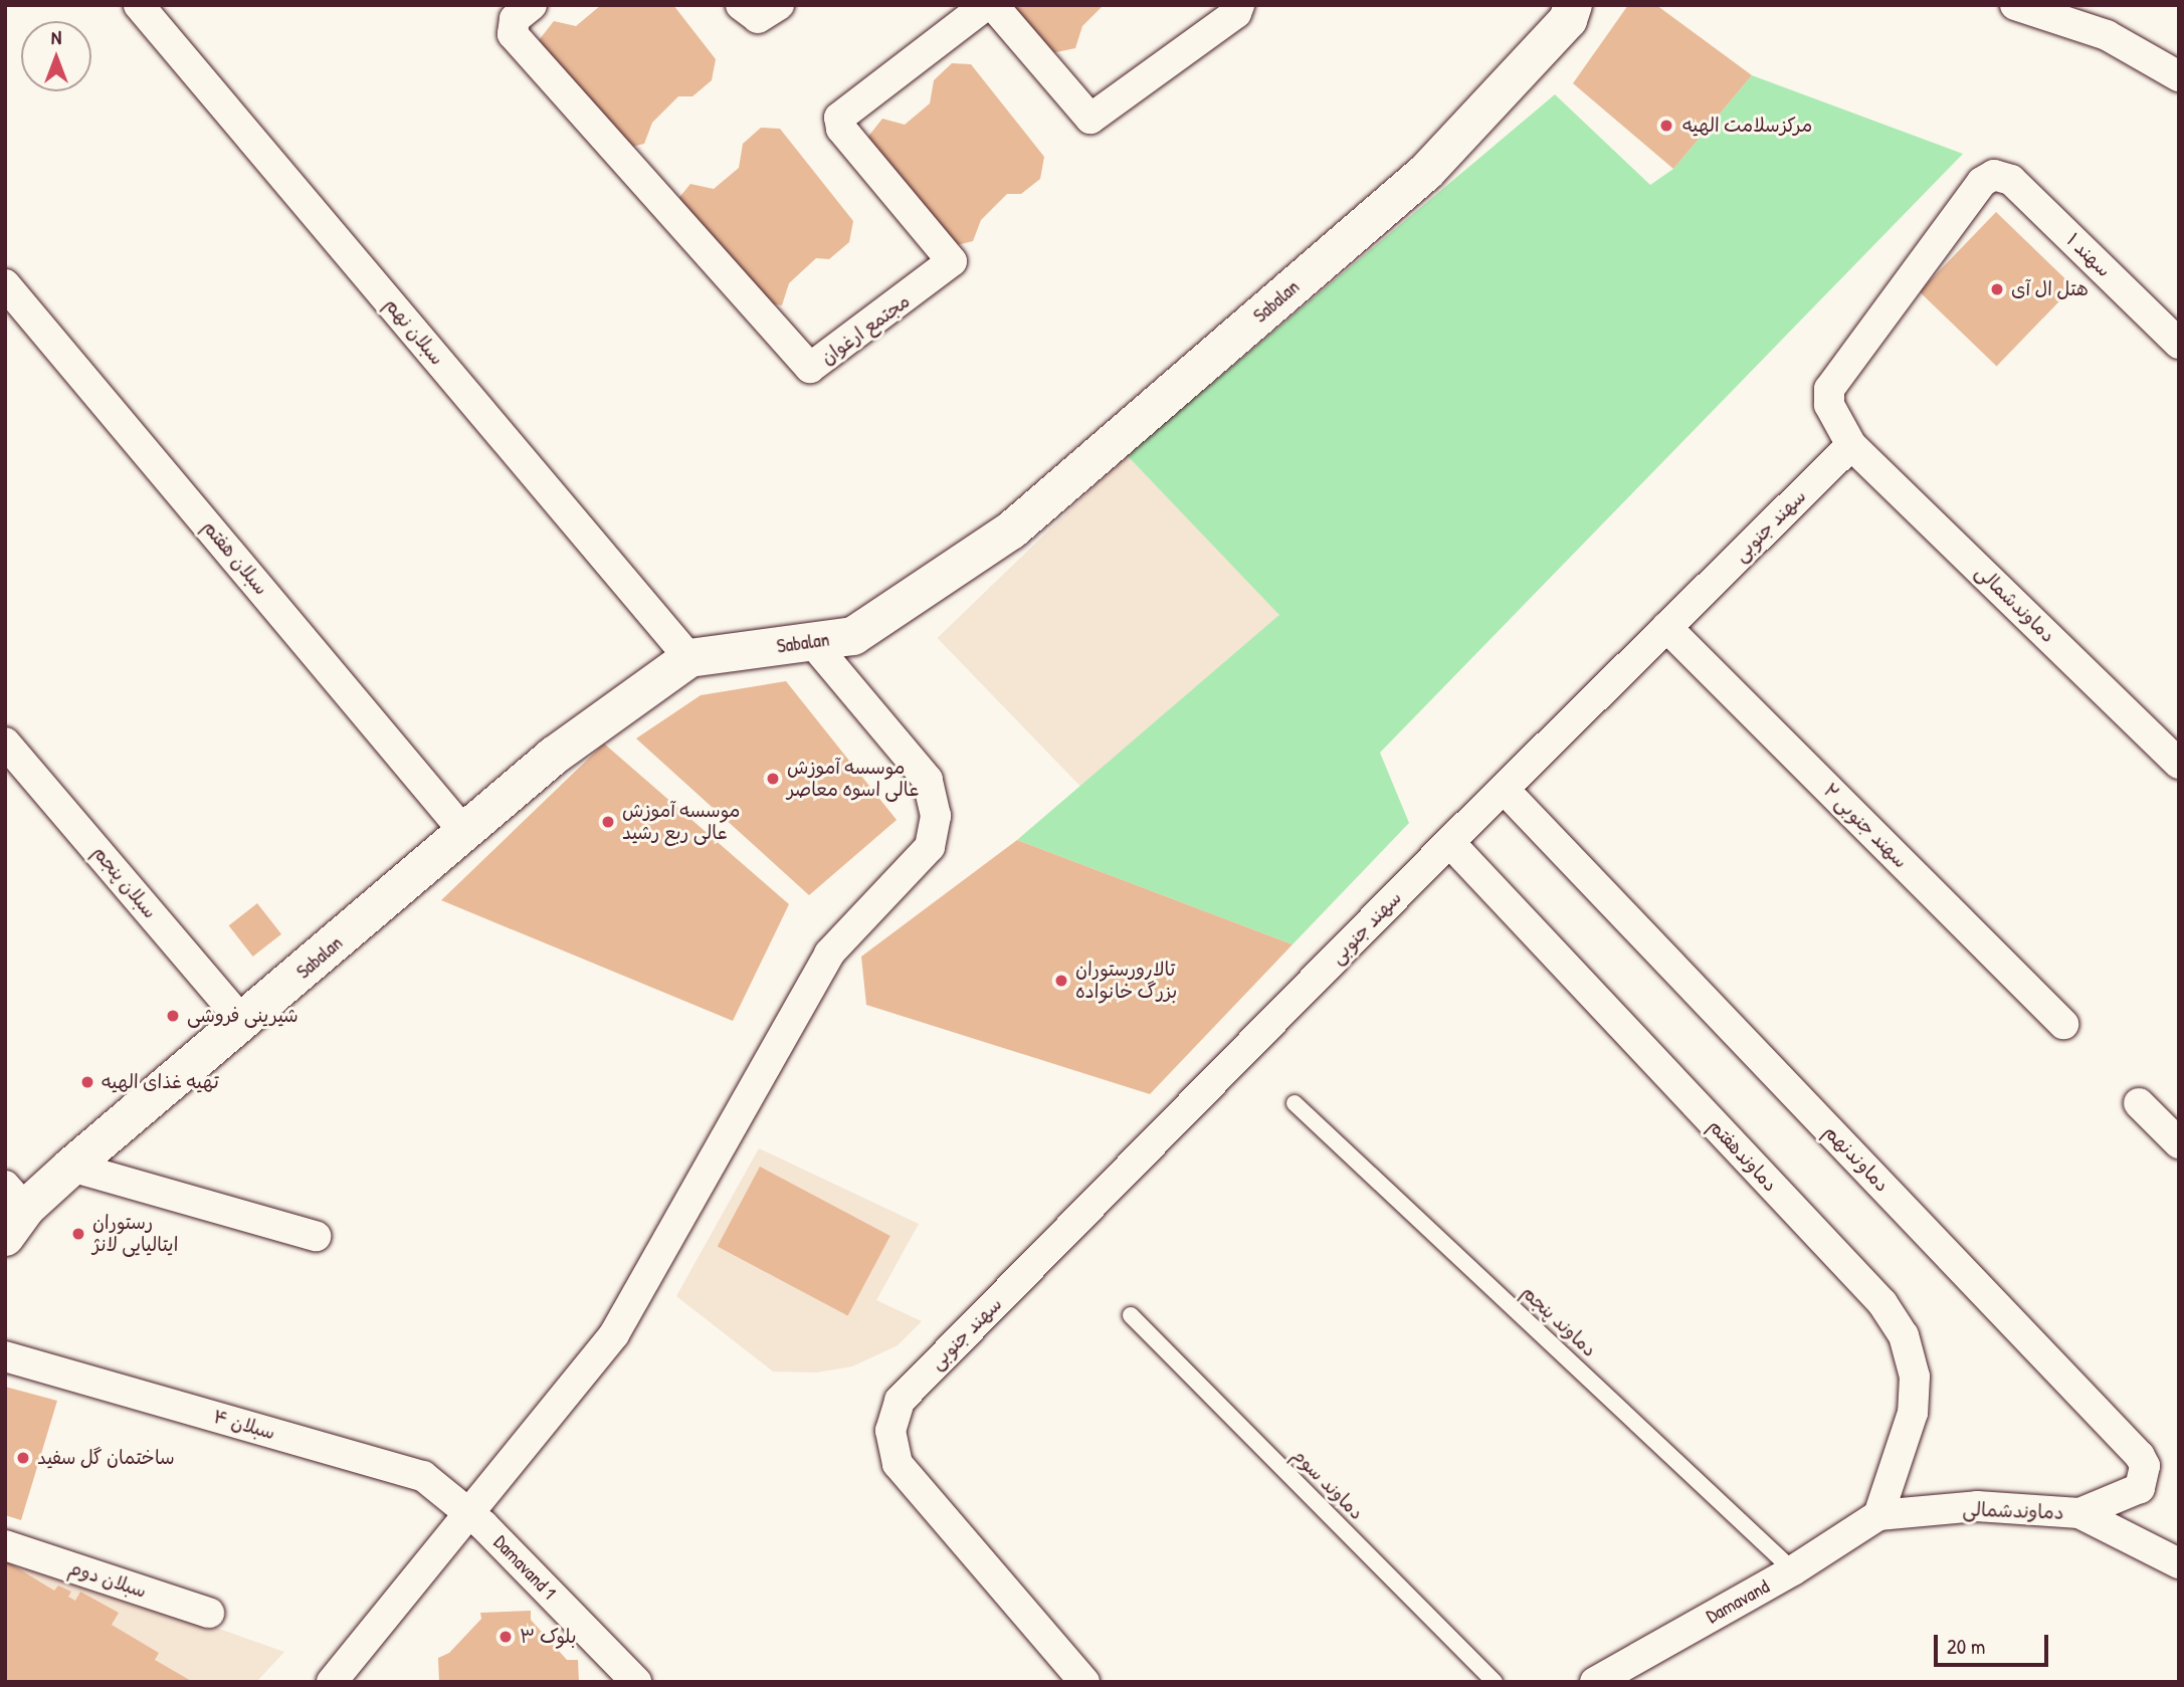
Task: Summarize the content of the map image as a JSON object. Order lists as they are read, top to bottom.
{
  "streets": {
    "street": [
      "سهند ۱",
      "Sabalan",
      "مجتمع ارغوان",
      "سبلان نهم",
      "سهند جنوبی",
      "سبلان هفتم",
      "دماوندشمالی",
      "سهند جنوبی ۲",
      "سبلان پنجم",
      "دماوندهفتم",
      "دماوندنهم",
      "سبلان ۴",
      "Damavand 1",
      "سبلان دوم",
      "Damavand"
    ],
    "lane": ["دماوند پنجم", "دماوند سوم"]
  },
  "crossings": [
    ["سهند ۱", "سهند جنوبی"],
    ["سهند ۱", "دماوندشمالی"],
    ["Sabalan", "سبلان نهم"],
    ["Sabalan", "سبلان هفتم"],
    ["Sabalan", "سبلان پنجم"],
    ["سهند جنوبی", "دماوندشمالی"],
    ["سهند جنوبی", "سهند جنوبی ۲"],
    ["سهند جنوبی", "دماوندهفتم"],
    ["سهند جنوبی", "دماوندنهم"],
    ["دماوندشمالی", "دماوندهفتم"],
    ["دماوندشمالی", "دماوندنهم"],
    ["دماوندشمالی", "Damavand"],
    ["دماوندهفتم", "Damavand"],
    ["دماوند پنجم", "Damavand"],
    ["سبلان ۴", "Damavand 1"]
  ],
  "places": [
    "مرکزسلامت الهیه",
    "هتل ال آی",
    "موسسه آموزش عالی اسوه معاصر",
    "موسسه آموزش عالی ربع رشید",
    "تالارورستوران بزرگ خانواده",
    "شیرینی فروشی",
    "تهیه غذای الهیه",
    "رستوران ایتالیایی لانژ",
    "ساختمان گل سفید",
    "بلوک ۳"
  ],
  "scale_bar": "20 m",
  "north": "top"
}
